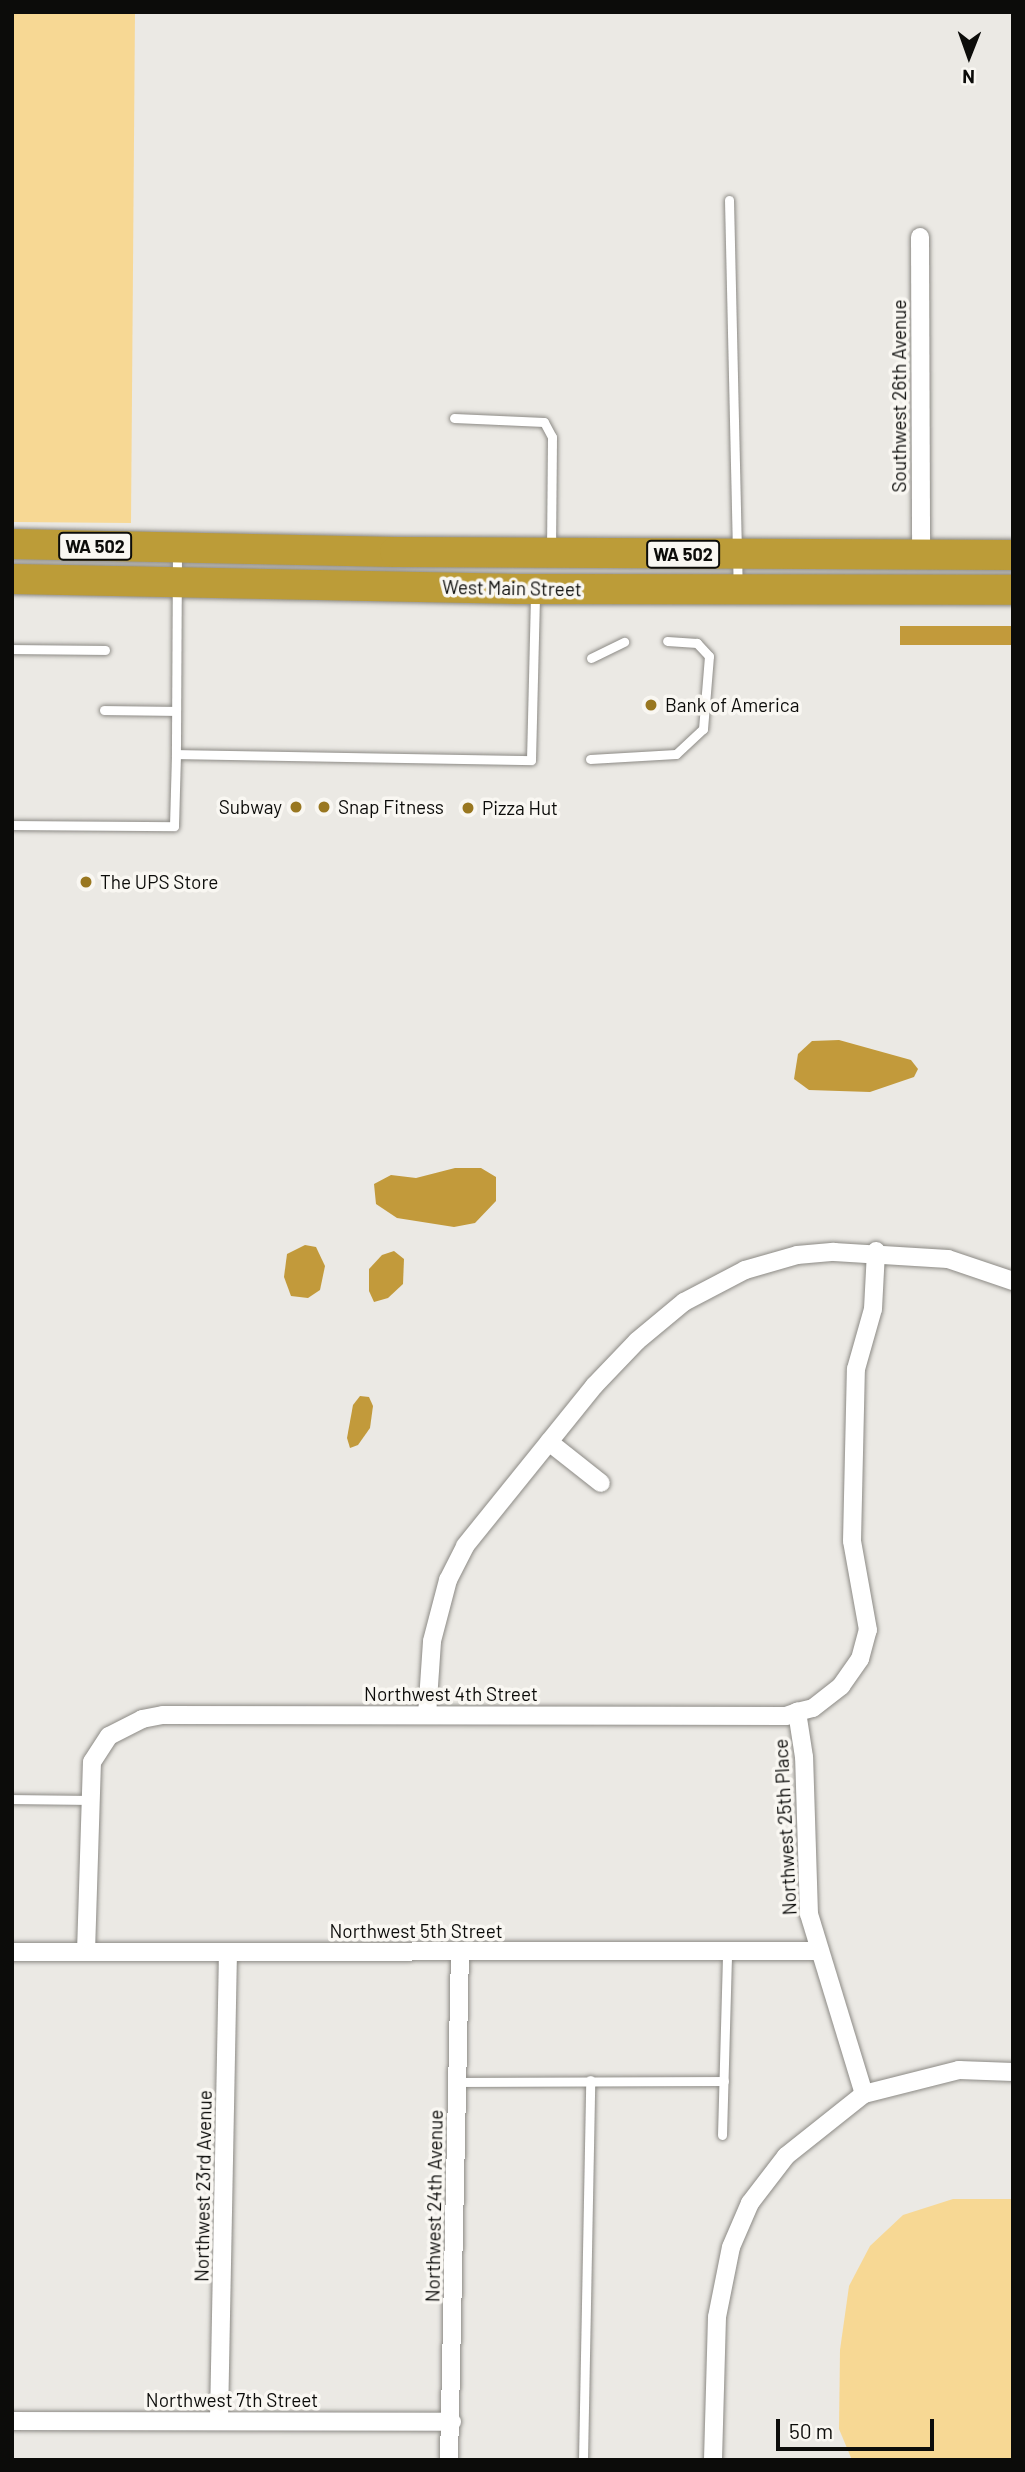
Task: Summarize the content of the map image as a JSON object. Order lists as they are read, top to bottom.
{
  "streets": {
    "highway": ["WA 502", "West Main Street"],
    "street": [
      "Southwest 26th Avenue",
      "Northwest 4th Street",
      "Northwest 25th Place",
      "Northwest 5th Street",
      "Northwest 23rd Avenue",
      "Northwest 24th Avenue",
      "Northwest 7th Street"
    ]
  },
  "crossings": [
    ["Southwest 26th Avenue", "West Main Street"],
    ["Northwest 4th Street", "Northwest 25th Place"],
    ["Northwest 25th Place", "Northwest 5th Street"],
    ["Northwest 5th Street", "Northwest 23rd Avenue"],
    ["Northwest 5th Street", "Northwest 24th Avenue"],
    ["Northwest 23rd Avenue", "Northwest 7th Street"],
    ["Northwest 24th Avenue", "Northwest 7th Street"]
  ],
  "places": [
    "Bank of America",
    "Subway",
    "Snap Fitness",
    "Pizza Hut",
    "The UPS Store"
  ],
  "scale_bar": "50 m",
  "north": "bottom"
}
